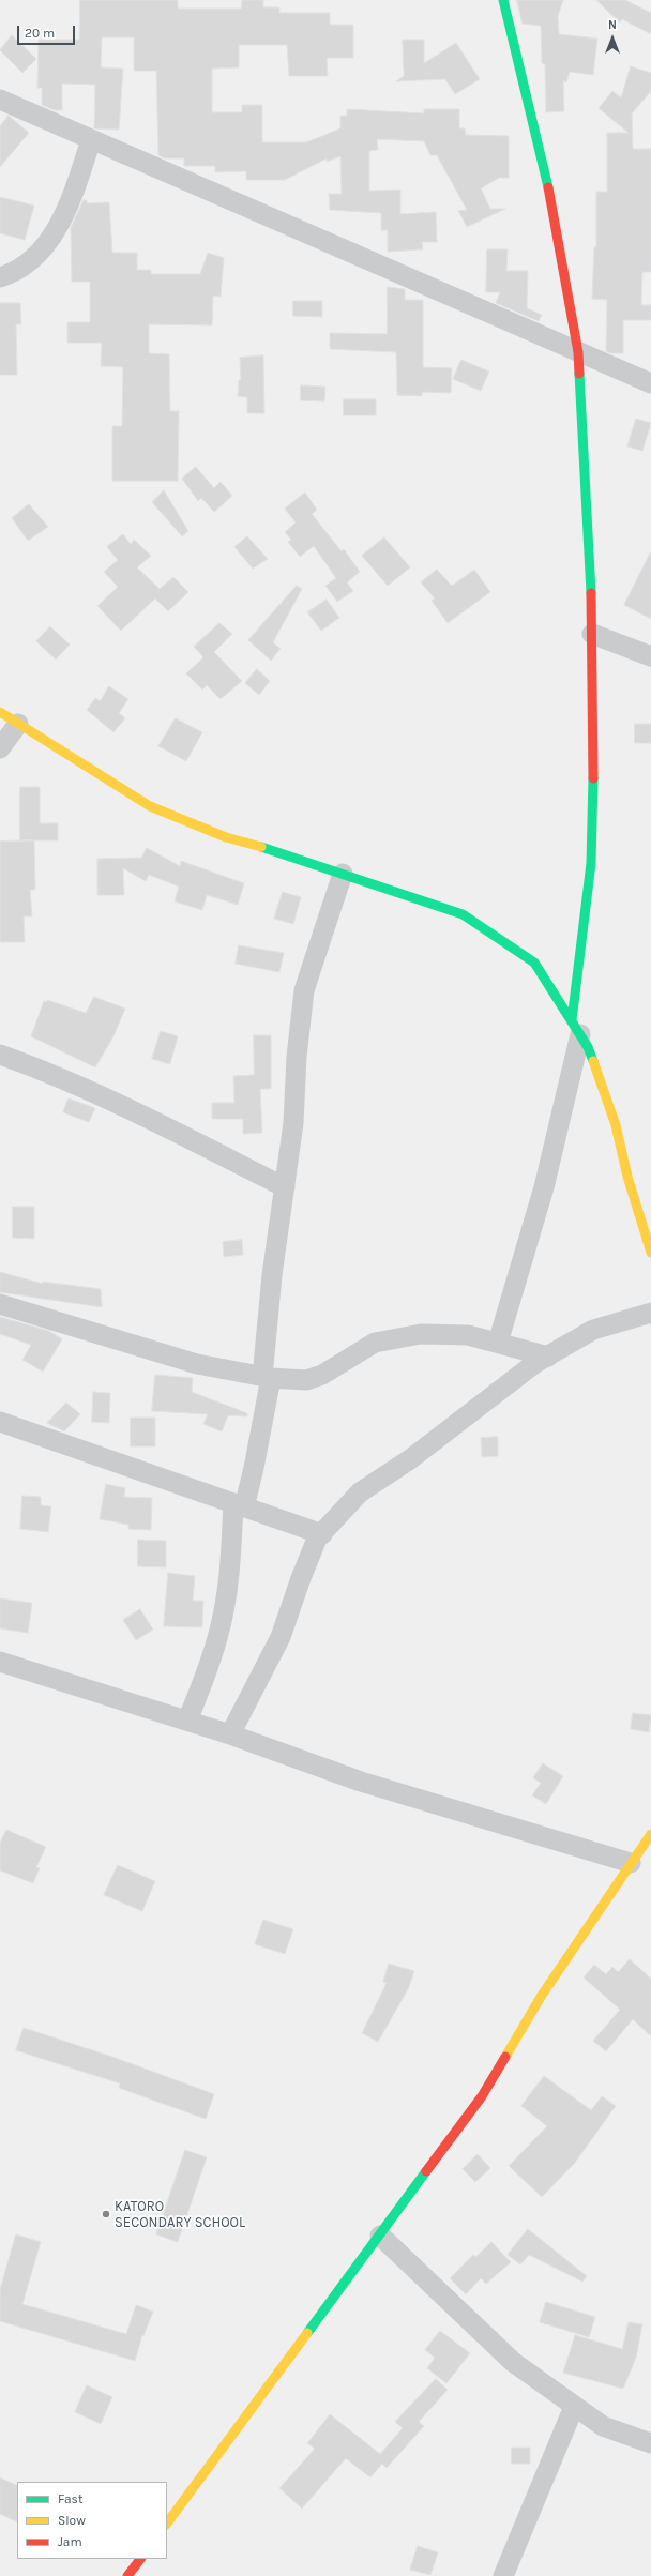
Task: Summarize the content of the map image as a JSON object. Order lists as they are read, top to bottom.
{
  "places": ["KATORO SECONDARY SCHOOL"],
  "legend": ["Fast", "Slow", "Jam"],
  "scale_bar": "20 m",
  "north": "top"
}
